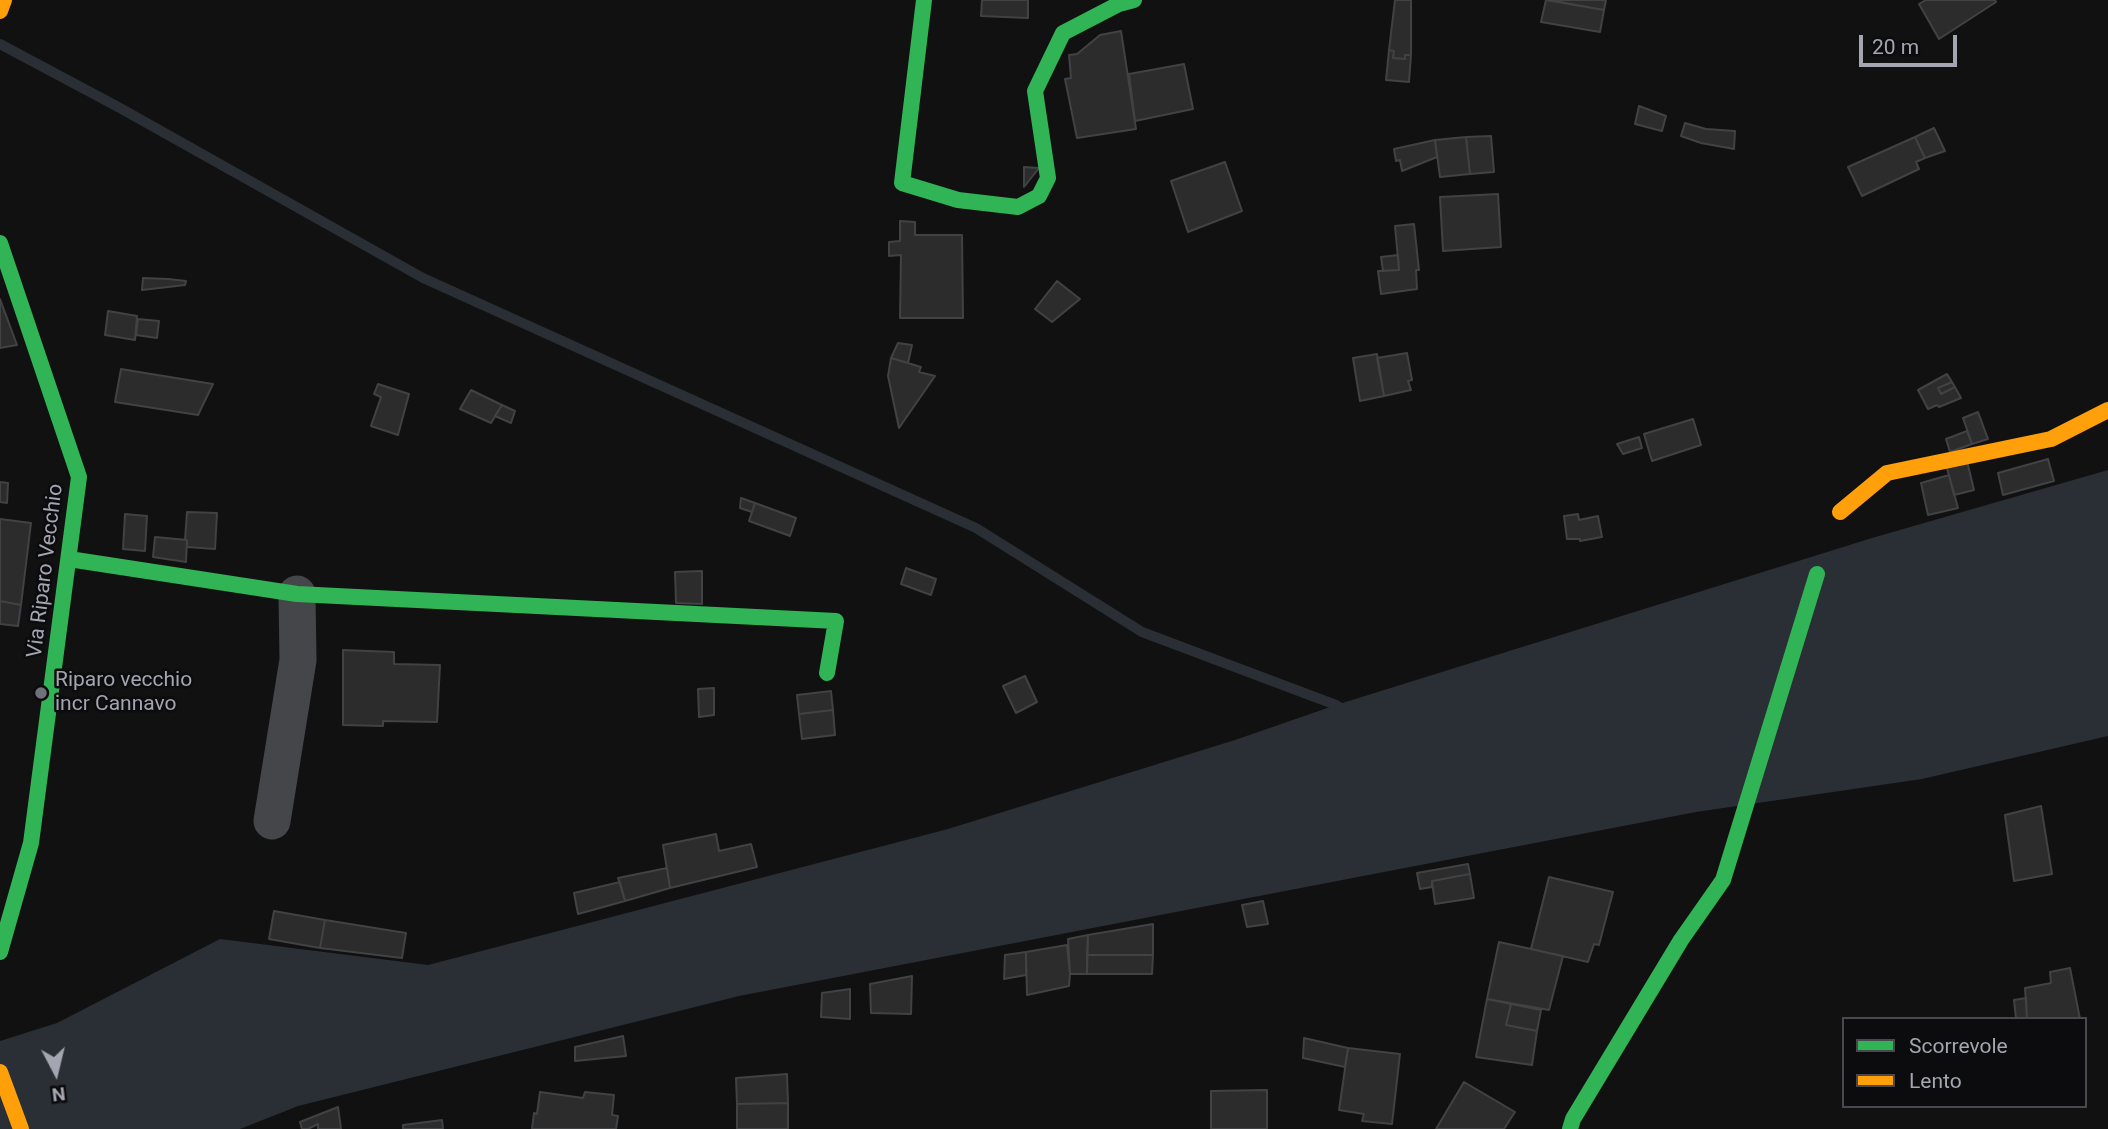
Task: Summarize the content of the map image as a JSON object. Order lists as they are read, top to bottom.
{
  "streets": {
    "street": ["Via Riparo Vecchio"]
  },
  "places": ["Riparo vecchio incr Cannavo"],
  "legend": ["Scorrevole", "Lento"],
  "scale_bar": "20 m",
  "north": "bottom"
}
